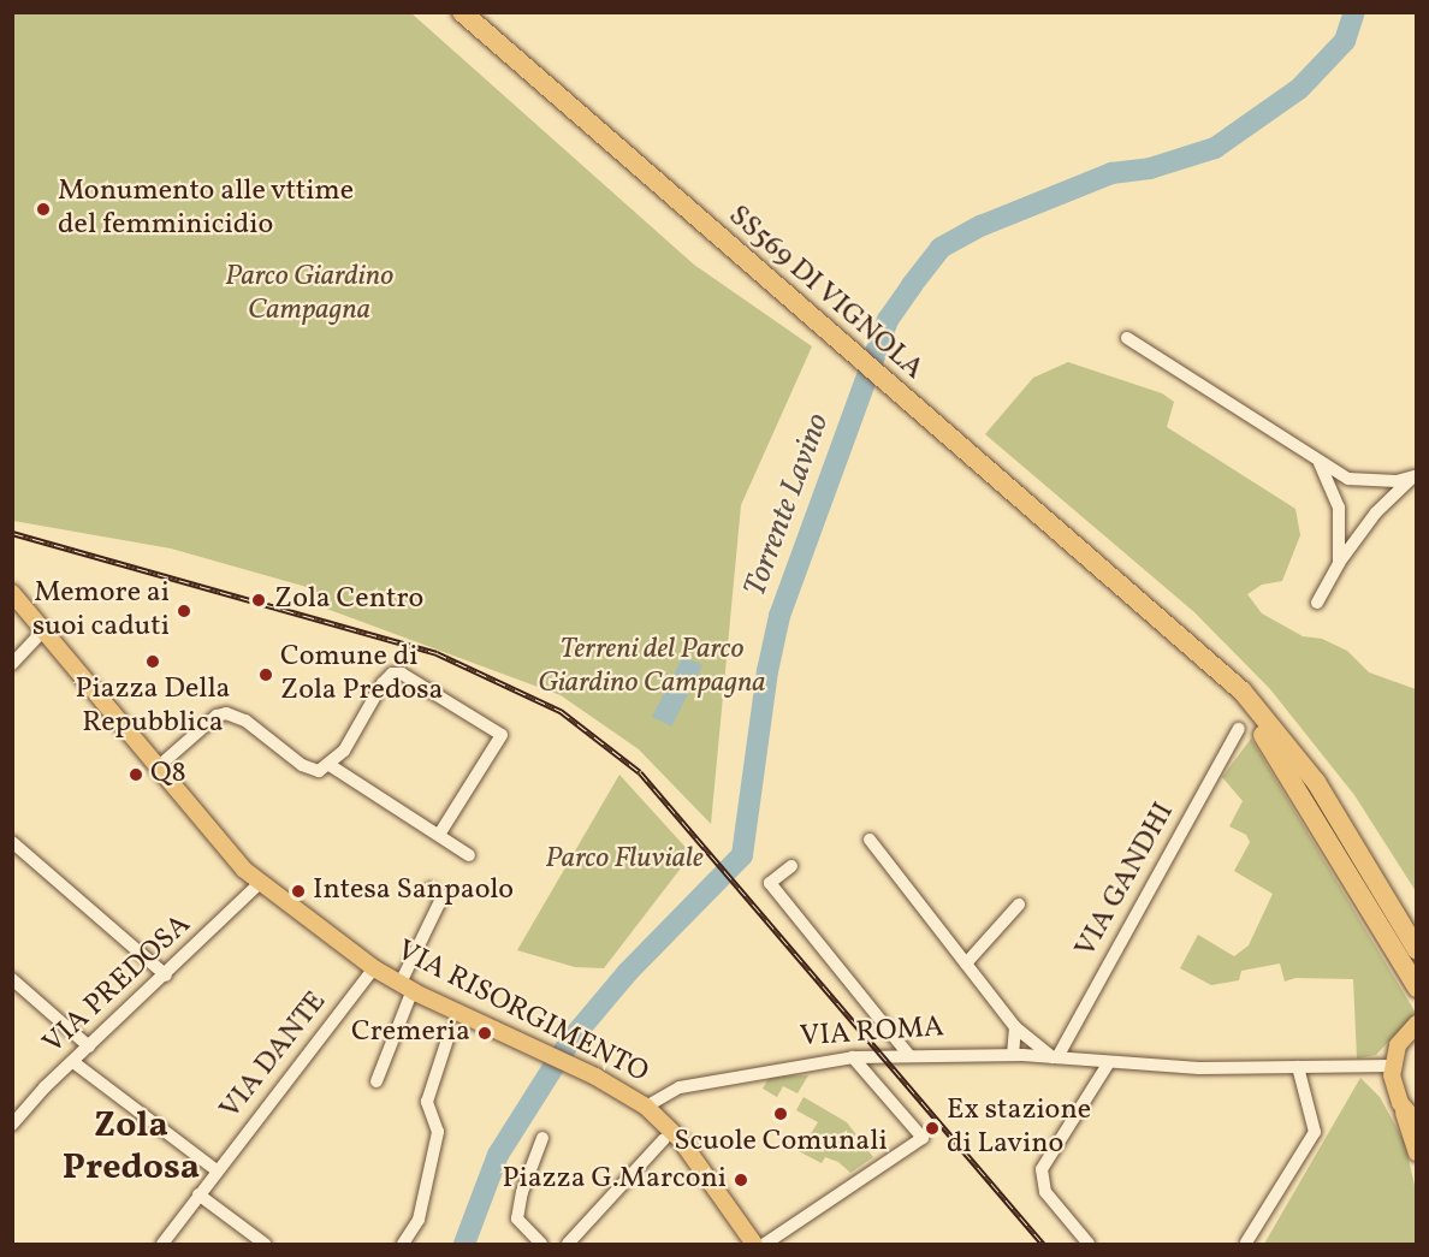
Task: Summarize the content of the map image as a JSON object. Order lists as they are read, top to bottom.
{
  "streets": {
    "highway": ["SS569 DI VIGNOLA"],
    "main road": ["VIA RISORGIMENTO"],
    "street": [
      "VIA GANDHI",
      "VIA PREDOSA",
      "VIA ROMA",
      "VIA DANTE"
    ]
  },
  "crossings": [
    ["VIA GANDHI", "VIA ROMA"],
    ["VIA PREDOSA", "VIA RISORGIMENTO"],
    ["VIA RISORGIMENTO", "VIA ROMA"],
    ["VIA RISORGIMENTO", "VIA DANTE"]
  ],
  "districts": ["Zola Predosa"],
  "water": ["Torrente Lavino"],
  "parks": ["Parco Giardino Campagna", "Terreni del Parco Giardino Campagna", "Parco Fluviale"],
  "places": [
    "Monumento alle vttime del femminicidio",
    "Zola Centro",
    "Memore ai suoi caduti",
    "Piazza Della Repubblica",
    "Comune di Zola Predosa",
    "Q8",
    "Intesa Sanpaolo",
    "Cremeria",
    "Scuole Comunali",
    "Ex stazione di Lavino",
    "Piazza G.Marconi"
  ]
}
